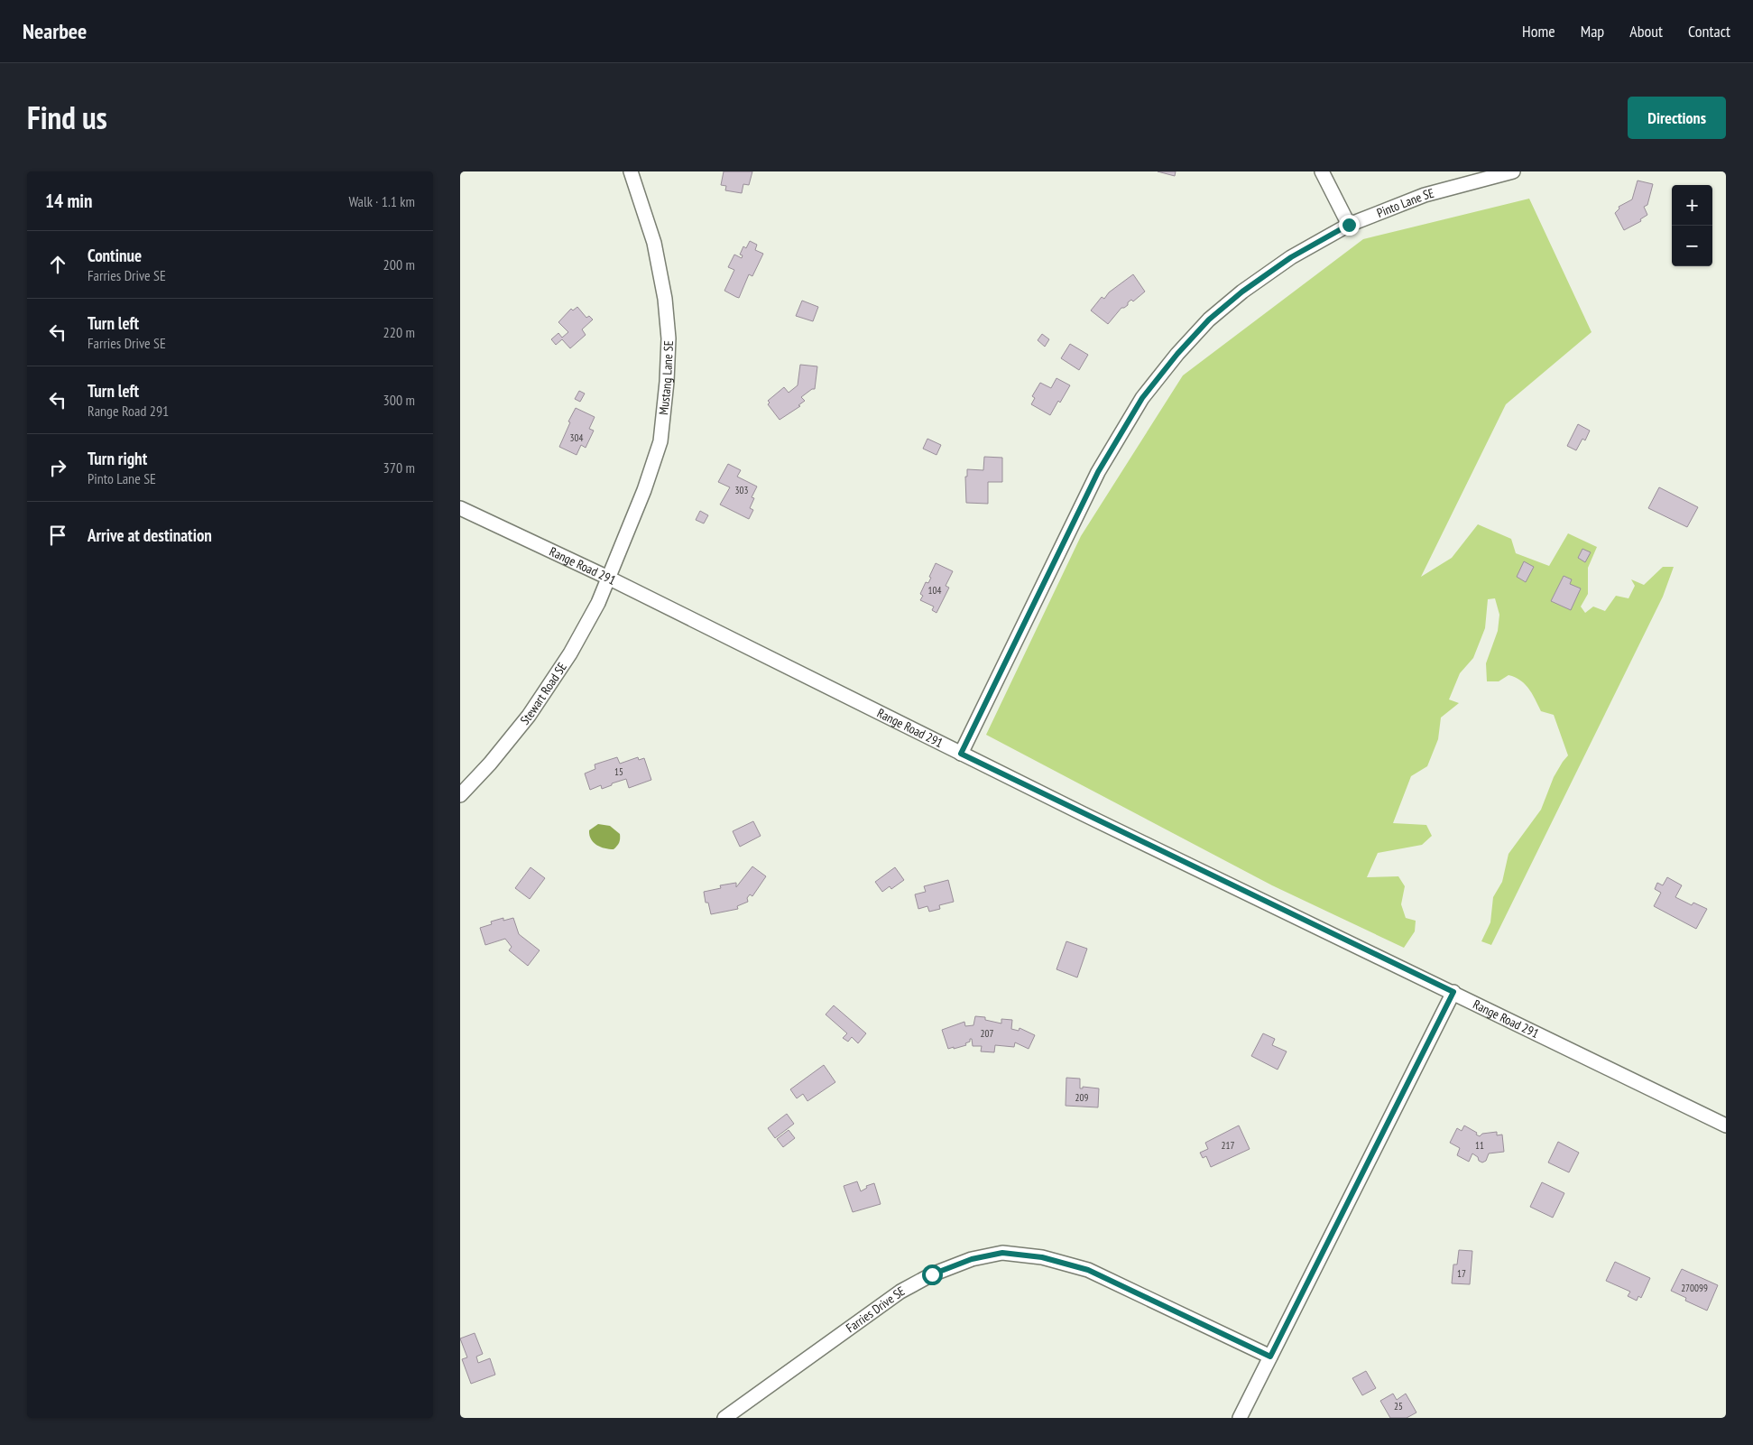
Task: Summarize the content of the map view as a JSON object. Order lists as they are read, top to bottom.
{
  "streets": {
    "street": [
      "Pinto Lane SE",
      "Mustang Lane SE",
      "Range Road 291",
      "Stewart Road SE",
      "Farries Drive SE"
    ]
  },
  "crossings": [
    ["Pinto Lane SE", "Range Road 291"],
    ["Mustang Lane SE", "Range Road 291"],
    ["Mustang Lane SE", "Stewart Road SE"],
    ["Range Road 291", "Stewart Road SE"]
  ],
  "house_numbers": [
    "304",
    "303",
    "104",
    "15",
    "207",
    "209",
    "217",
    "11",
    "17",
    "270099",
    "25"
  ],
  "page": {
    "header": "Nearbee",
    "nav": [
      "Home",
      "Map",
      "About",
      "Contact"
    ],
    "title": "Find us",
    "buttons": "Directions",
    "heading": ["14 min", "Walk · 1.1 km"],
    "map_buttons": ["+", "−"],
    "list": [
      ["Continue", "Farries Drive SE", "200 m"],
      ["Turn left", "Farries Drive SE", "220 m"],
      ["Turn left", "Range Road 291", "300 m"],
      ["Turn right", "Pinto Lane SE", "370 m"],
      "Arrive at destination"
    ]
  }
}
